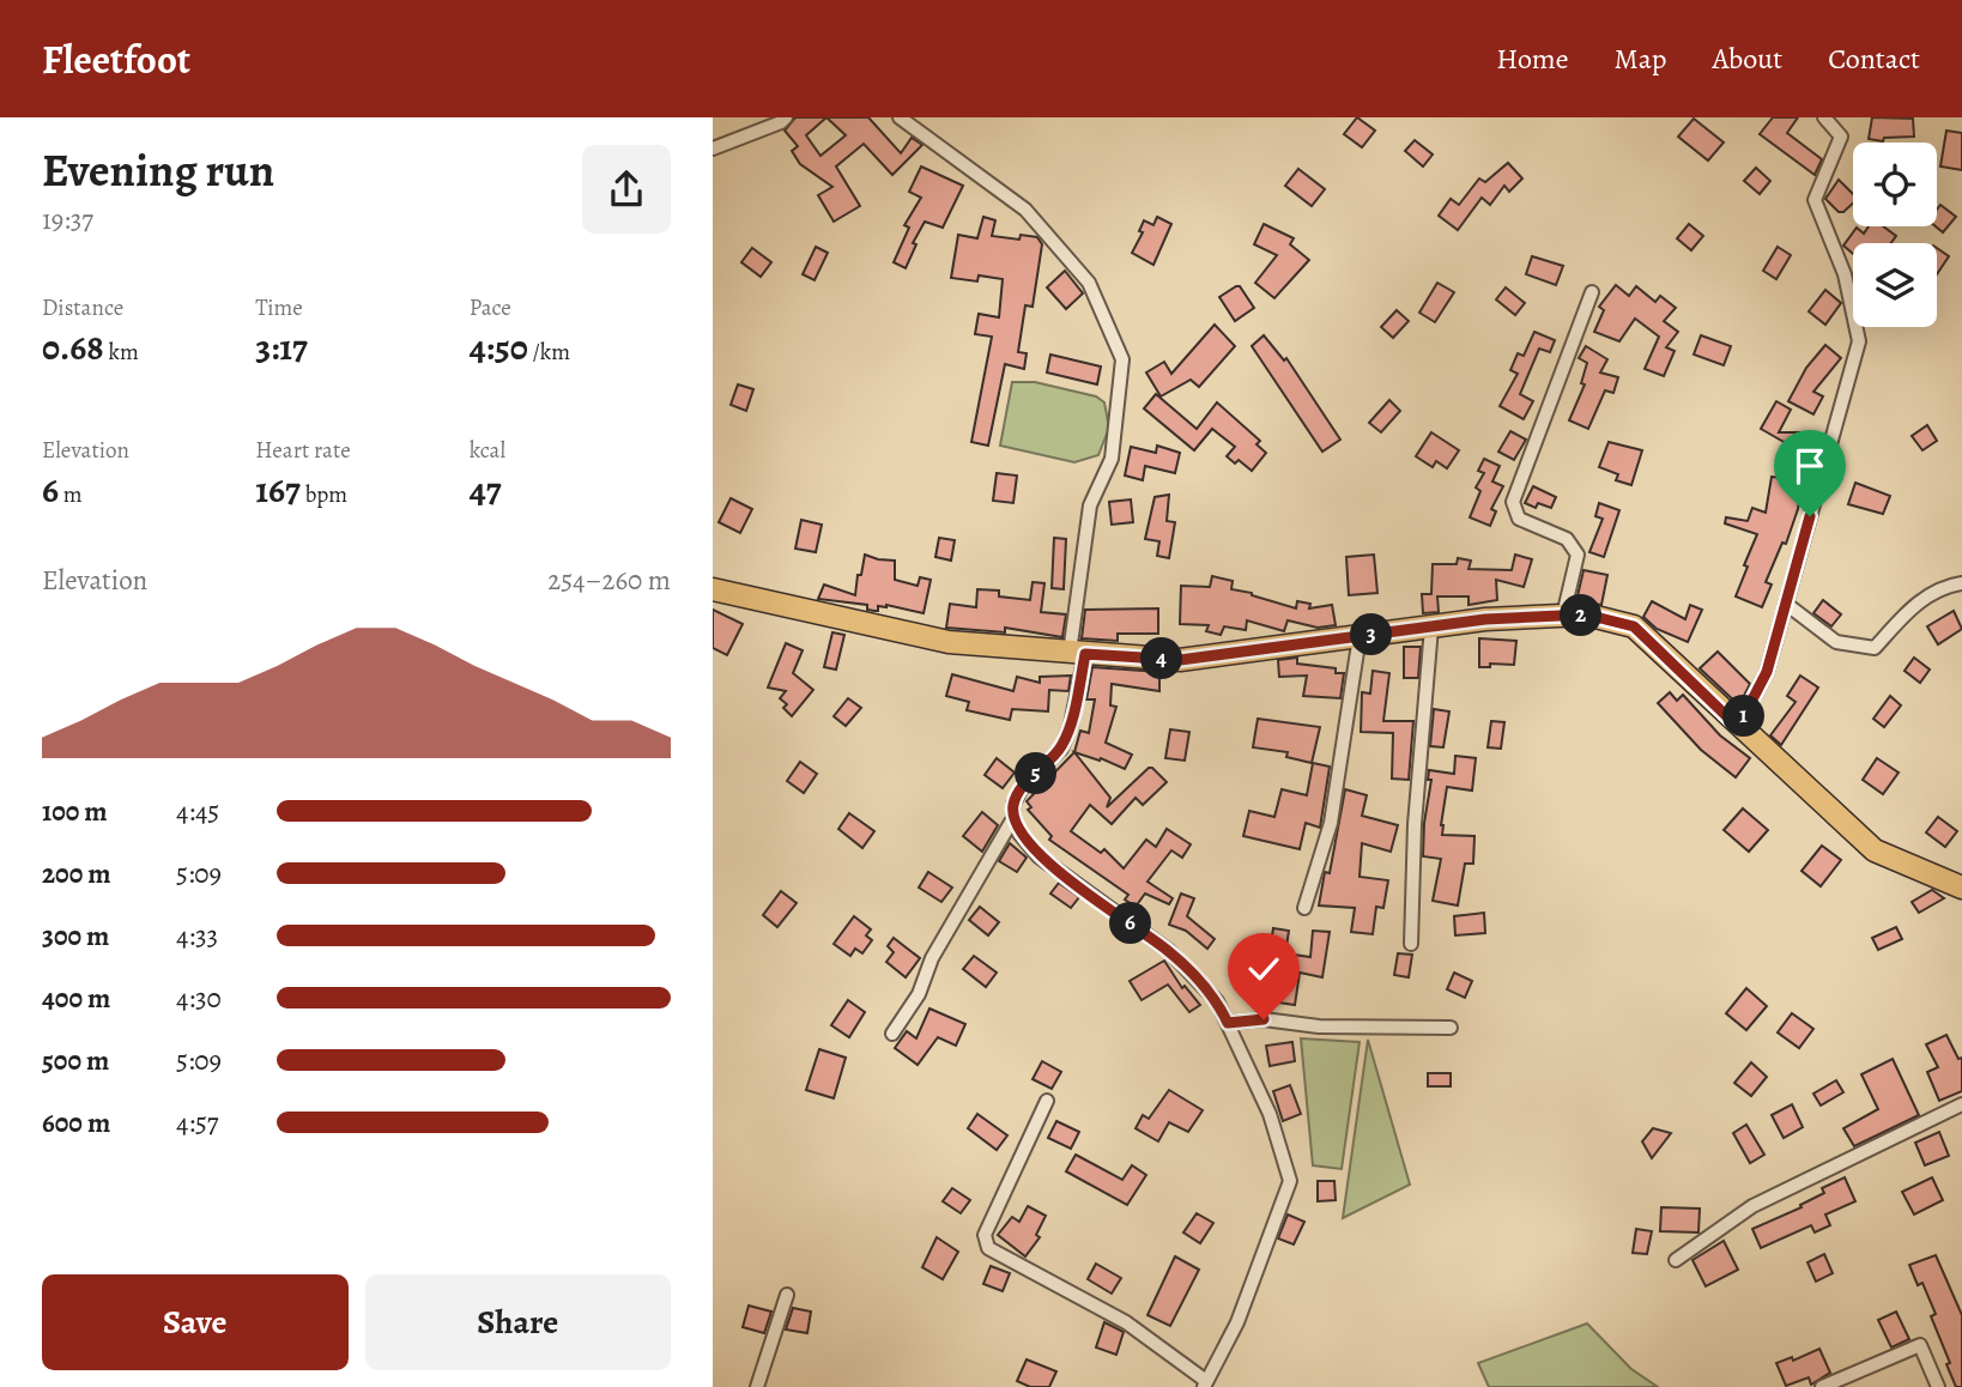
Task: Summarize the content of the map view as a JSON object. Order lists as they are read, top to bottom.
{
  "page": {
    "header": "Fleetfoot",
    "nav": [
      "Home",
      "Map",
      "About",
      "Contact"
    ],
    "heading": ["Evening run", "19:37"],
    "stats": [
      ["Distance", "0.68 km"],
      ["Time", "3:17"],
      ["Pace", "4:50 /km"],
      ["Elevation", "6 m"],
      ["Heart rate", "167 bpm"],
      ["kcal", "47"]
    ],
    "chart": ["Elevation", "254–260 m"],
    "pins": [
      "2",
      "3",
      "4",
      "1",
      "5",
      "6"
    ],
    "list": [
      {
        "name": "100 m",
        "note": "4:45"
      },
      {
        "name": "200 m",
        "note": "5:09"
      },
      {
        "name": "300 m",
        "note": "4:33"
      },
      {
        "name": "400 m",
        "note": "4:30"
      },
      {
        "name": "500 m",
        "note": "5:09"
      },
      {
        "name": "600 m",
        "note": "4:57"
      }
    ],
    "buttons": ["Save", "Share"]
  }
}
